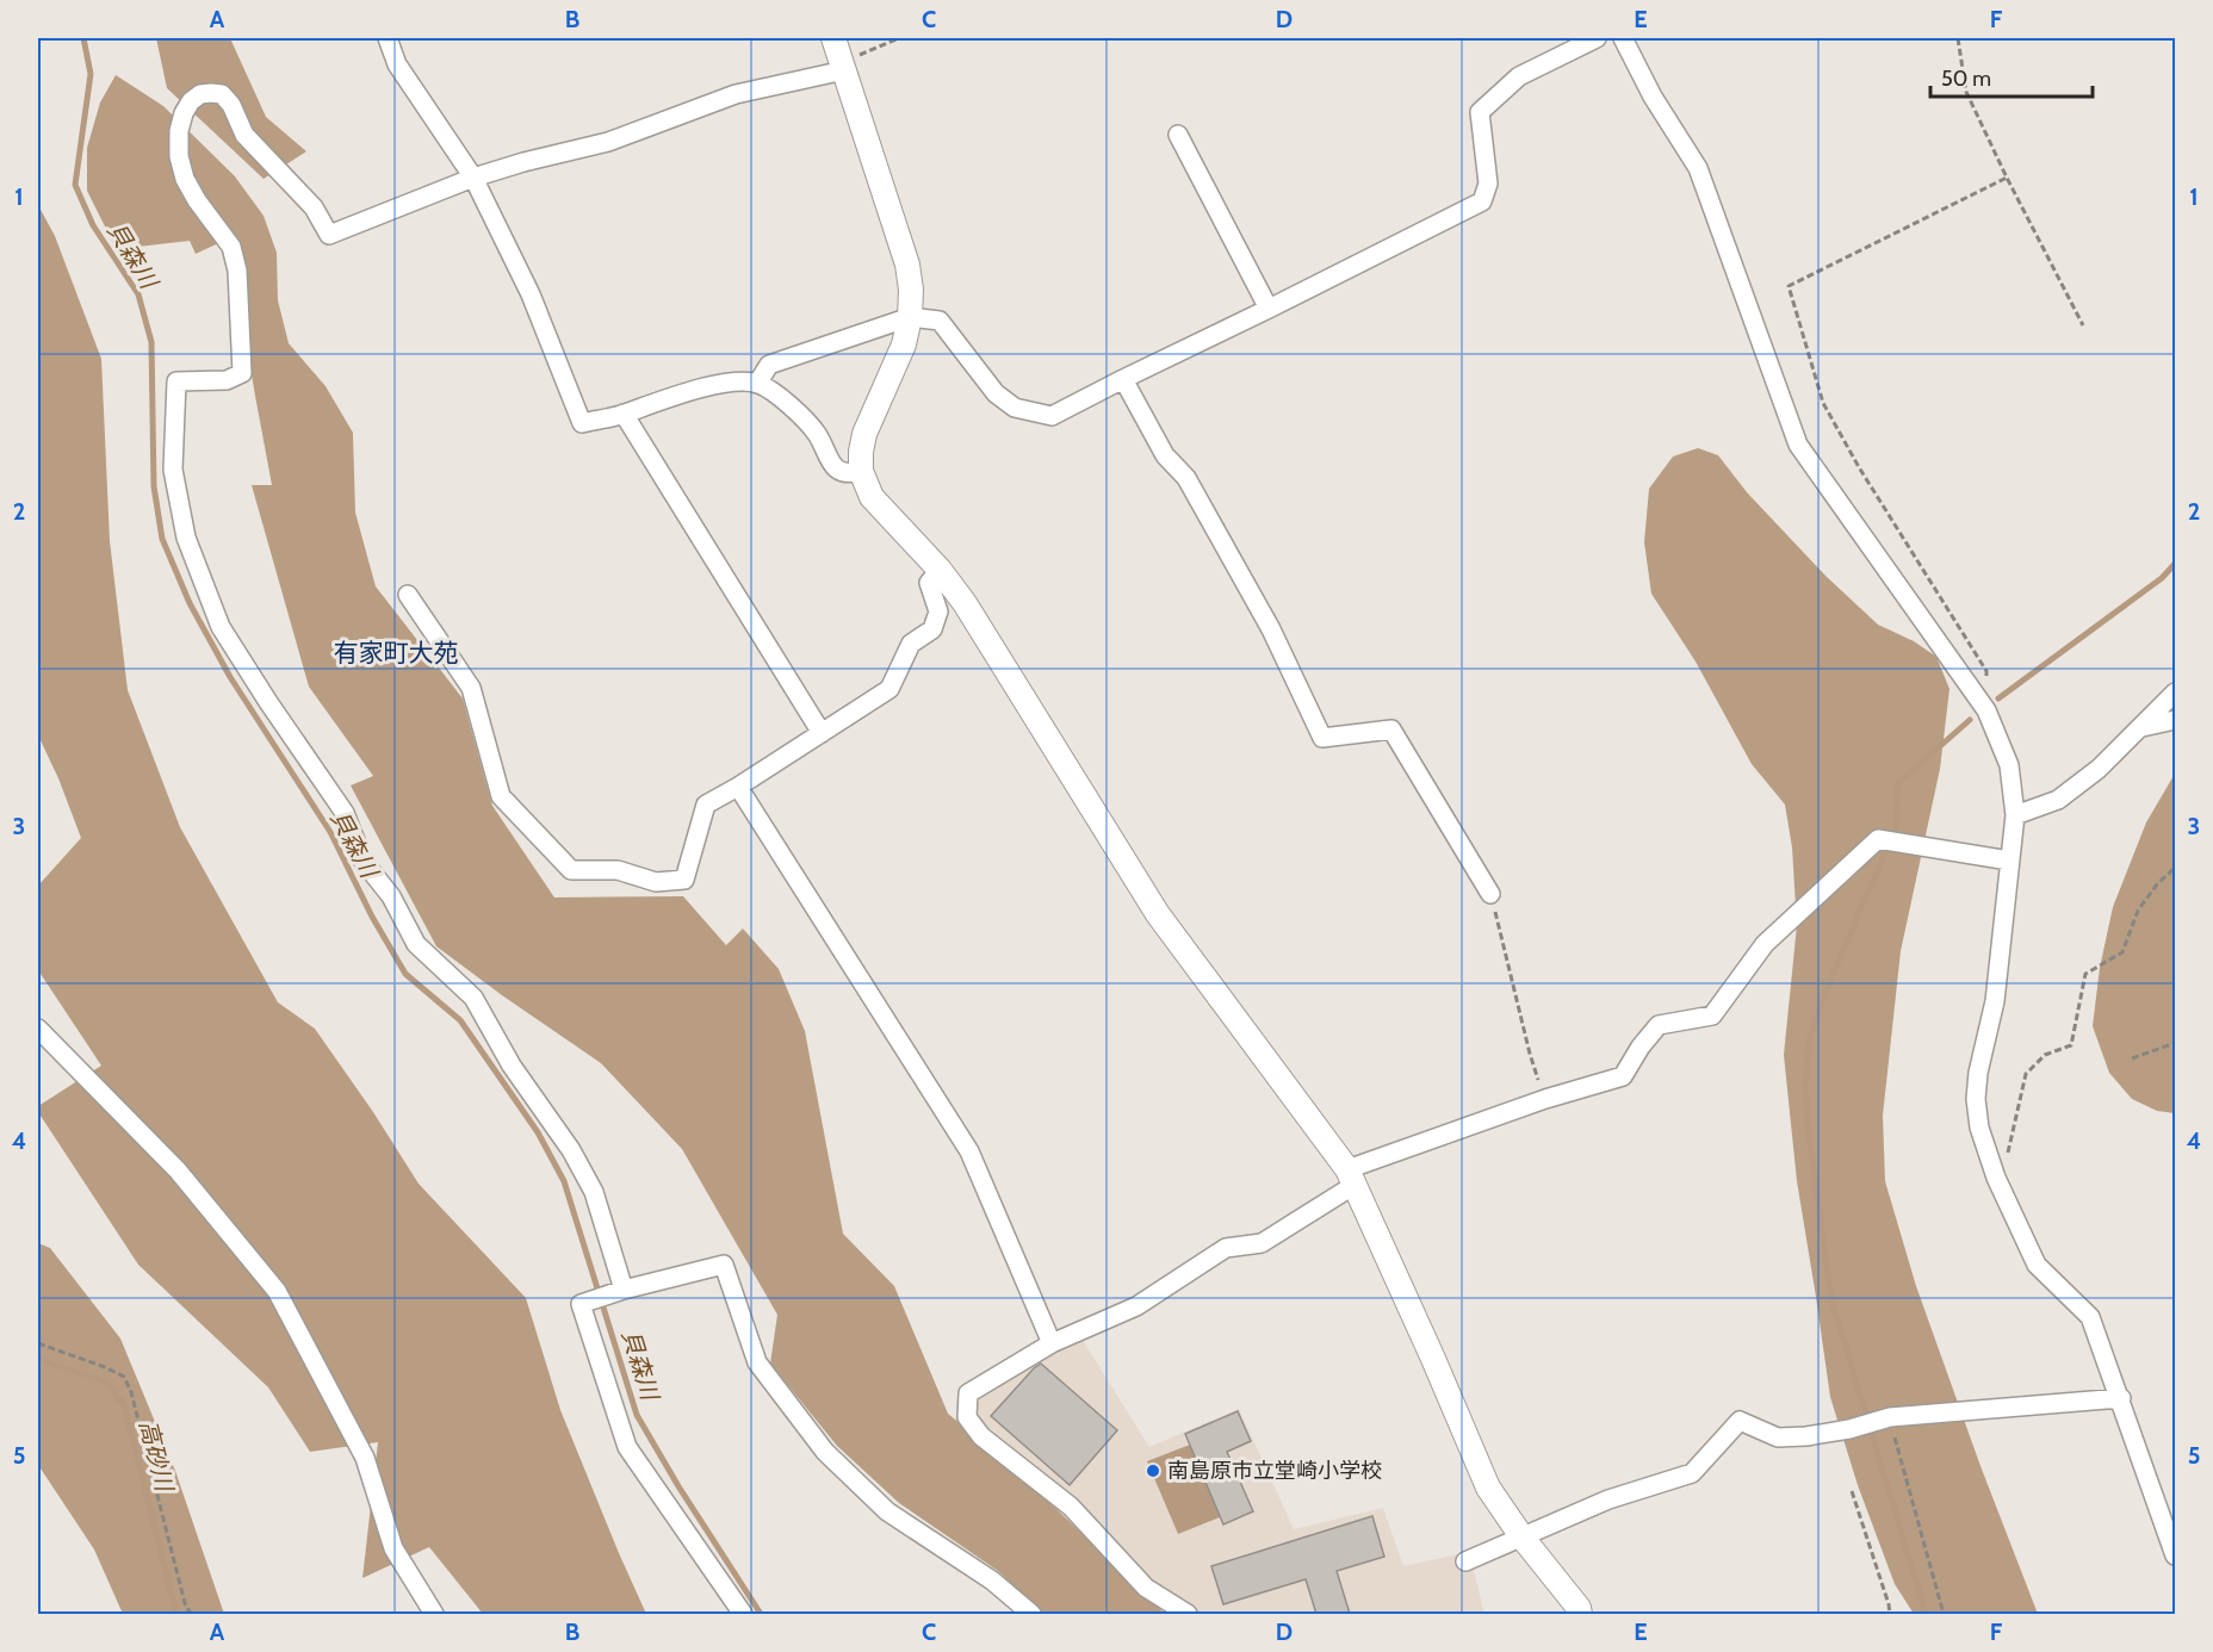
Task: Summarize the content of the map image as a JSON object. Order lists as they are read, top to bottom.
{
  "districts": ["有家町大苑"],
  "water": ["貝森川", "高砂川"],
  "places": ["南島原市立堂崎小学校"],
  "scale_bar": "50 m",
  "grid": {
    "columns": [
      "A",
      "B",
      "C",
      "D",
      "E",
      "F"
    ],
    "rows": [
      "1",
      "2",
      "3",
      "4",
      "5"
    ]
  }
}
